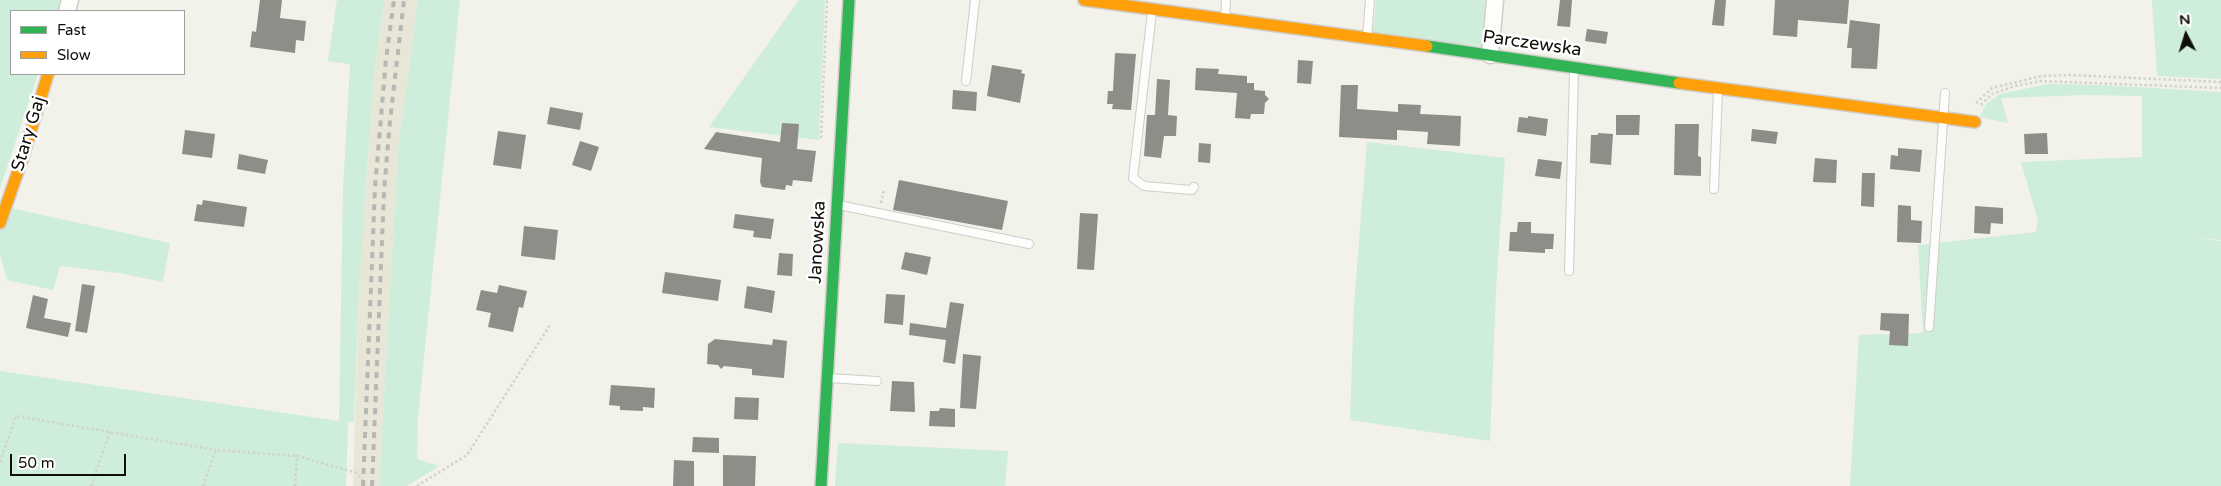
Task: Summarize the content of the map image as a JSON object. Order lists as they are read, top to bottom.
{
  "streets": {
    "street": ["Parczewska", "Stary Gaj", "Janowska"]
  },
  "legend": ["Fast", "Slow"],
  "scale_bar": "50 m",
  "north": "top"
}
